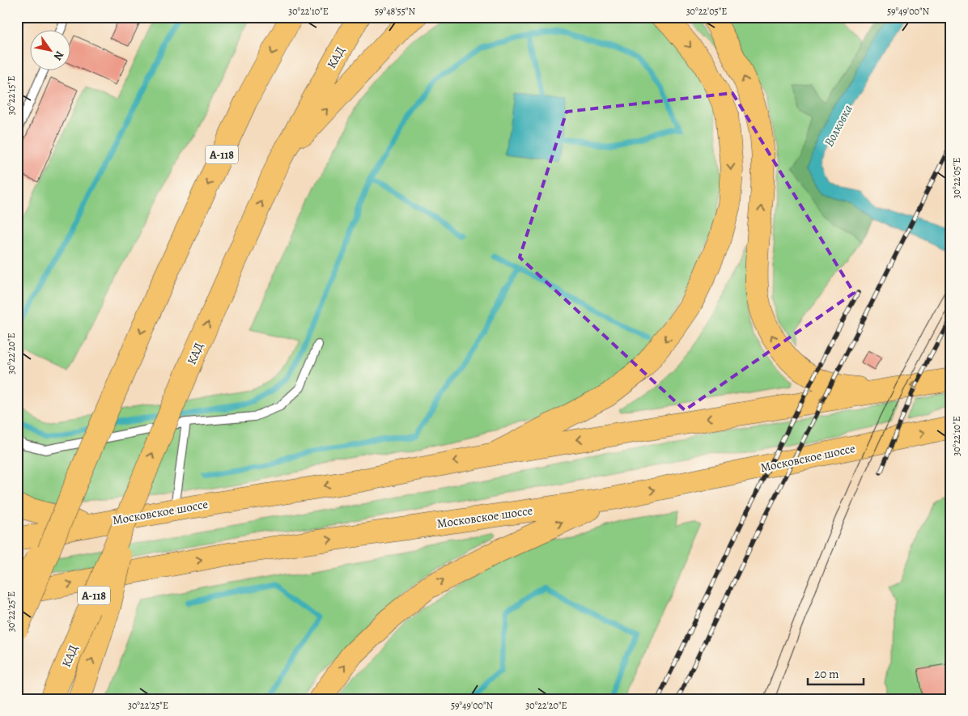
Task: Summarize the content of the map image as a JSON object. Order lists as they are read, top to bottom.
{
  "streets": {
    "main road": ["КАД", "А-118", "Московское шоссе"]
  },
  "water": ["Волковка"],
  "scale_bar": "20 m",
  "north": "bottom right",
  "coordinates": [
    "30°22'10\"E",
    "59°48'55\"N",
    "30°22'05\"E",
    "59°49'00\"N",
    "30°22'15\"E",
    "30°22'20\"E",
    "30°22'25\"E"
  ]
}
